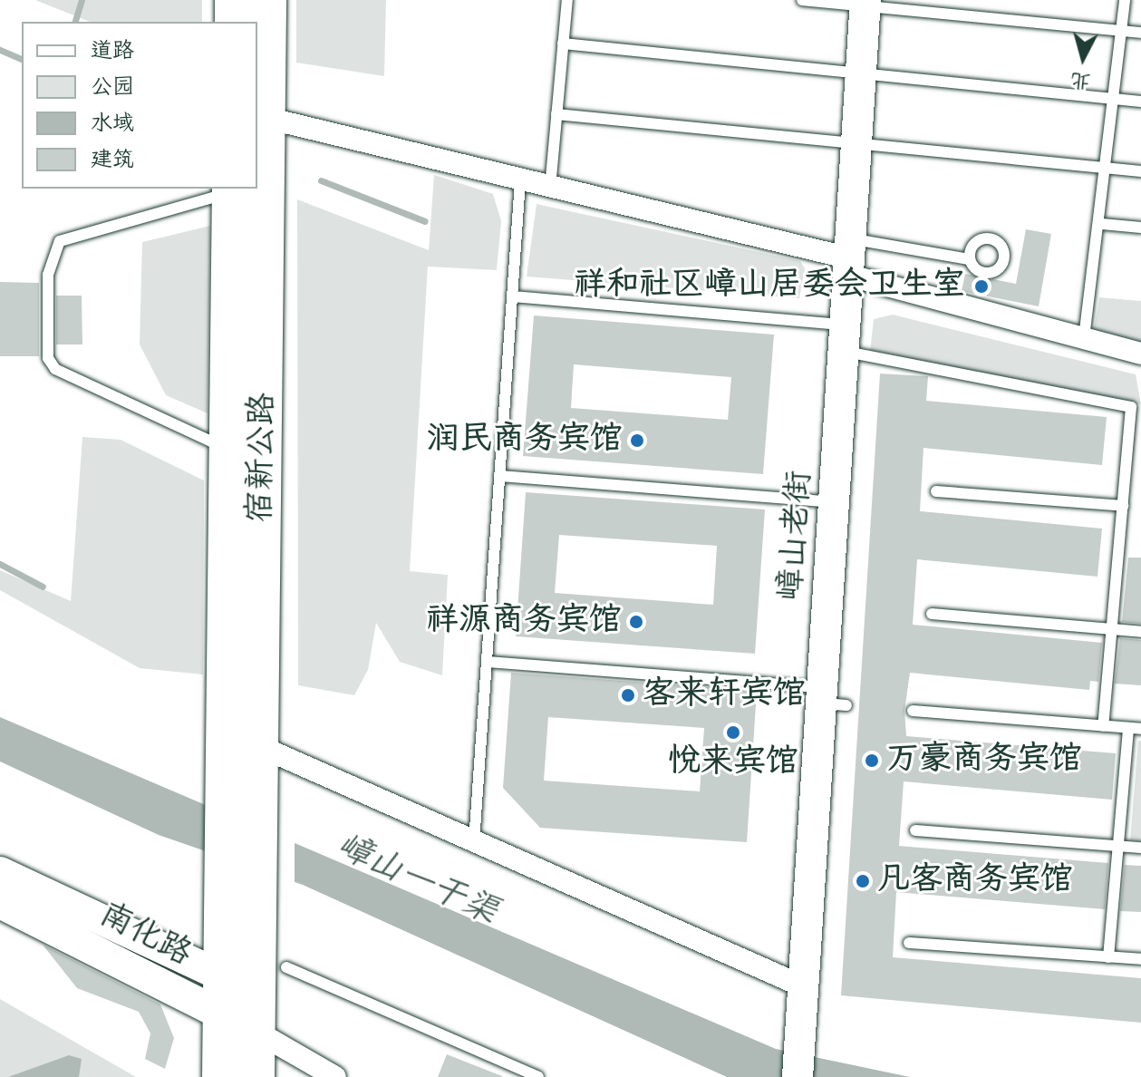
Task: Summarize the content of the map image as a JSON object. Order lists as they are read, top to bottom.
{
  "streets": {
    "highway": ["宿新公路"],
    "street": ["嶂山老街", "南化路"]
  },
  "crossings": [
    ["宿新公路", "南化路"]
  ],
  "water": ["嶂山一干渠"],
  "places": [
    "祥和社区嶂山居委会卫生室",
    "润民商务宾馆",
    "祥源商务宾馆",
    "客来轩宾馆",
    "悦来宾馆",
    "万豪商务宾馆",
    "凡客商务宾馆"
  ],
  "legend": [
    "道路",
    "公园",
    "水域",
    "建筑"
  ],
  "north": "bottom"
}
